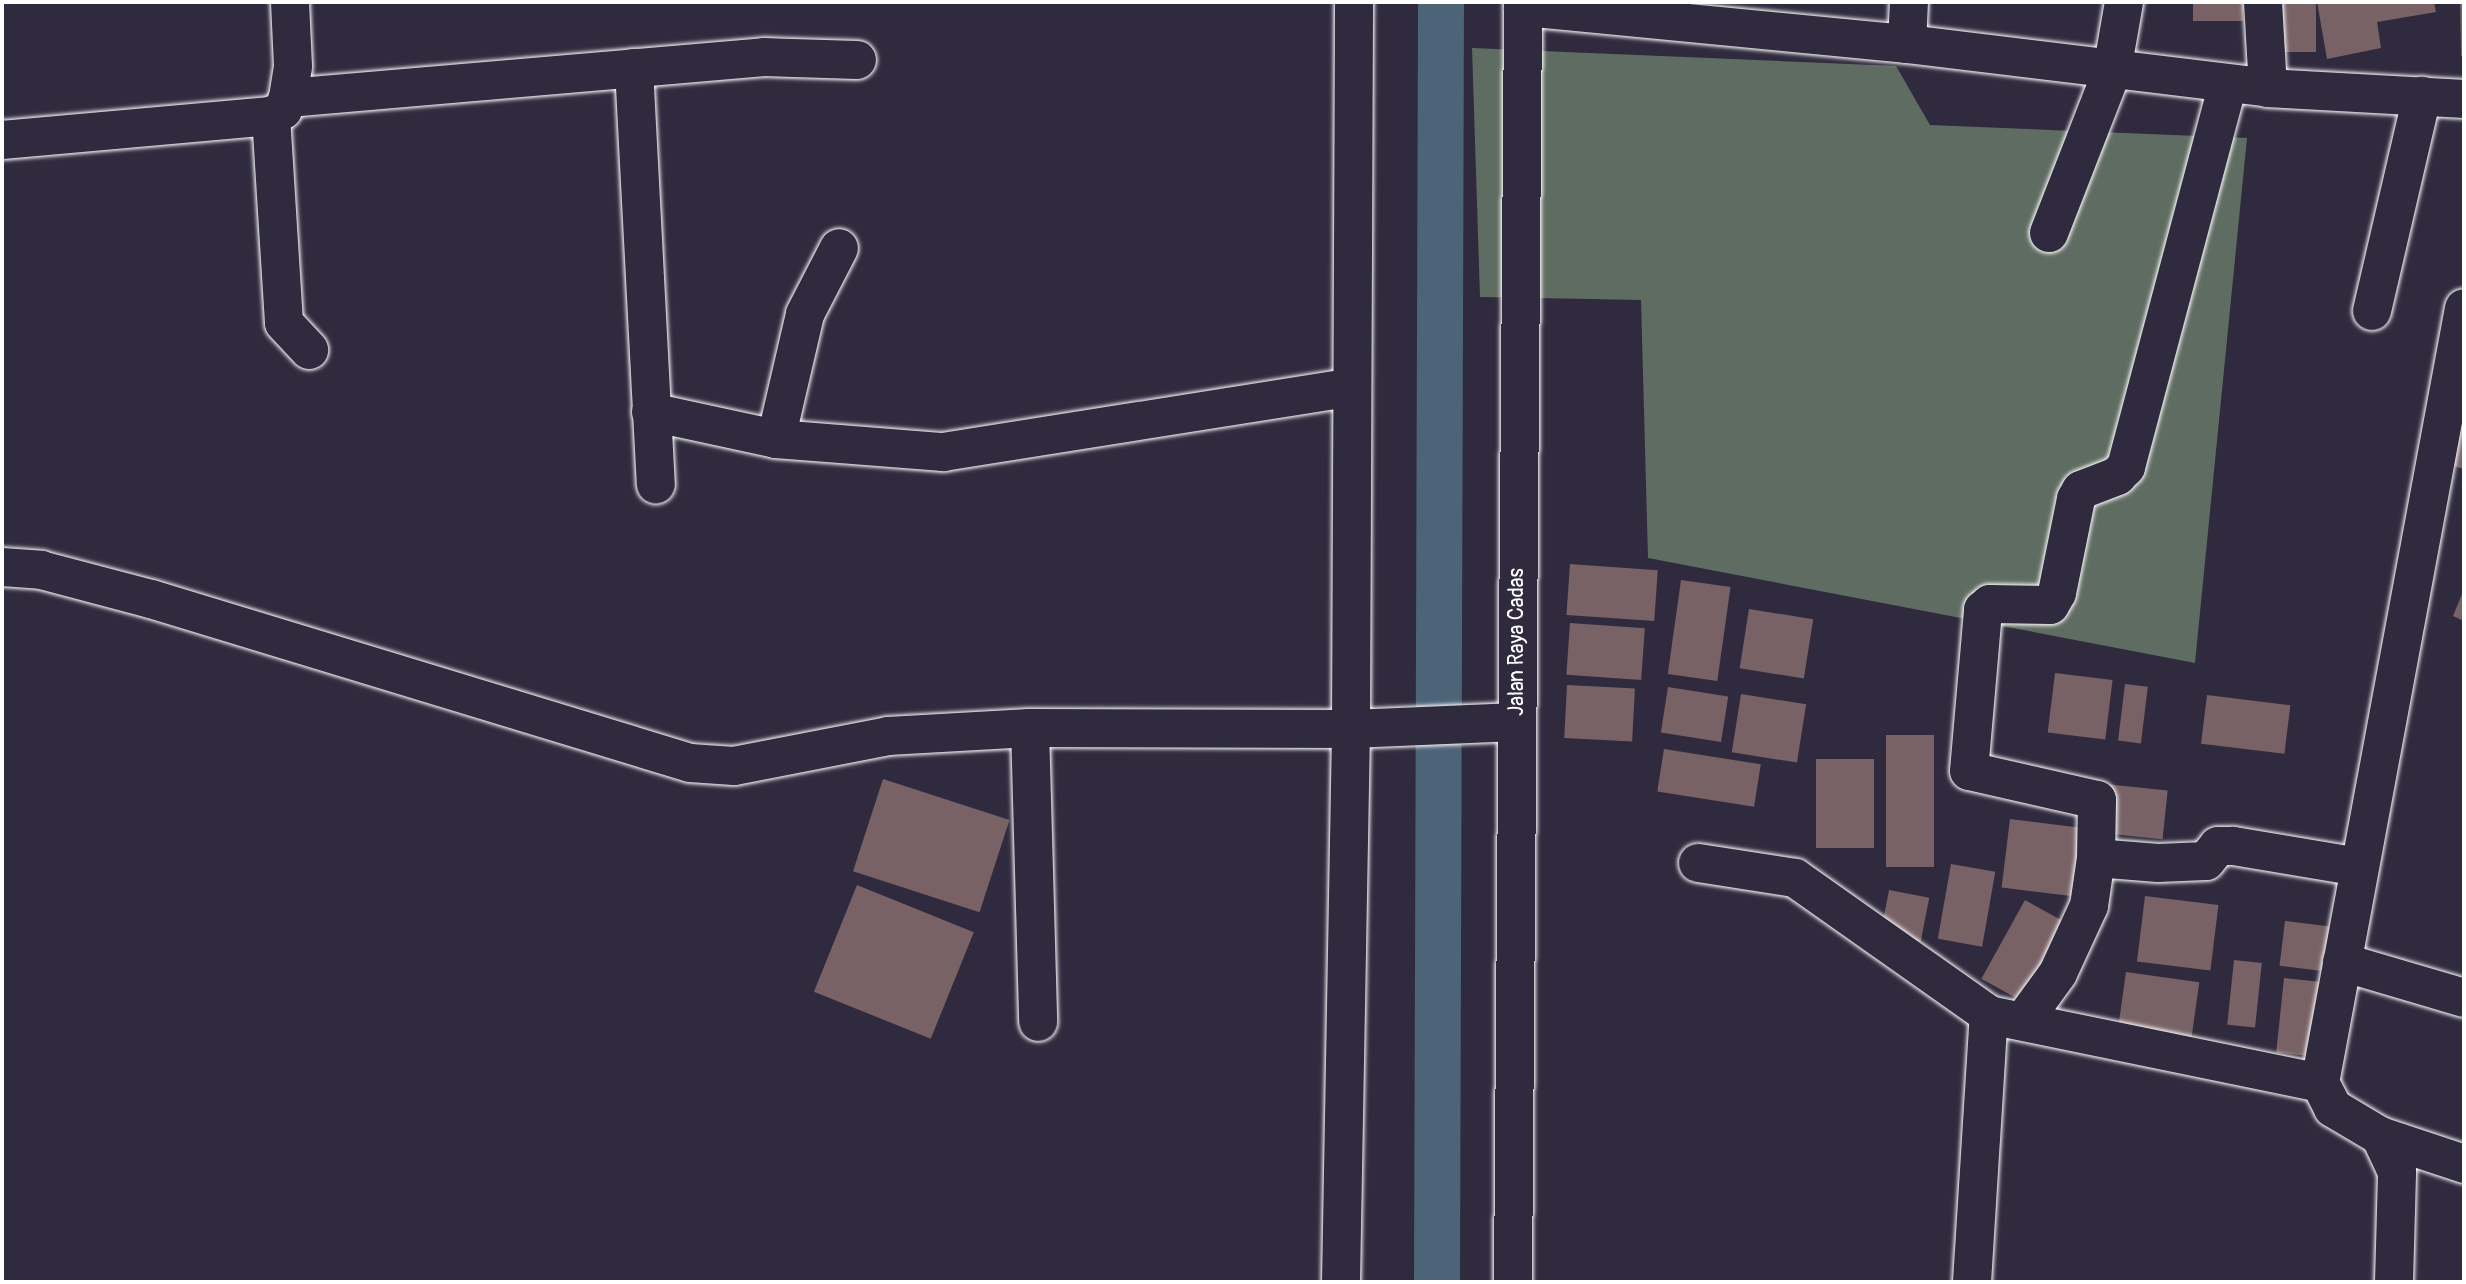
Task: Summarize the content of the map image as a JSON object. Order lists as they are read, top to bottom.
{
  "streets": {
    "street": ["Jalan Raya Cadas"]
  }
}
